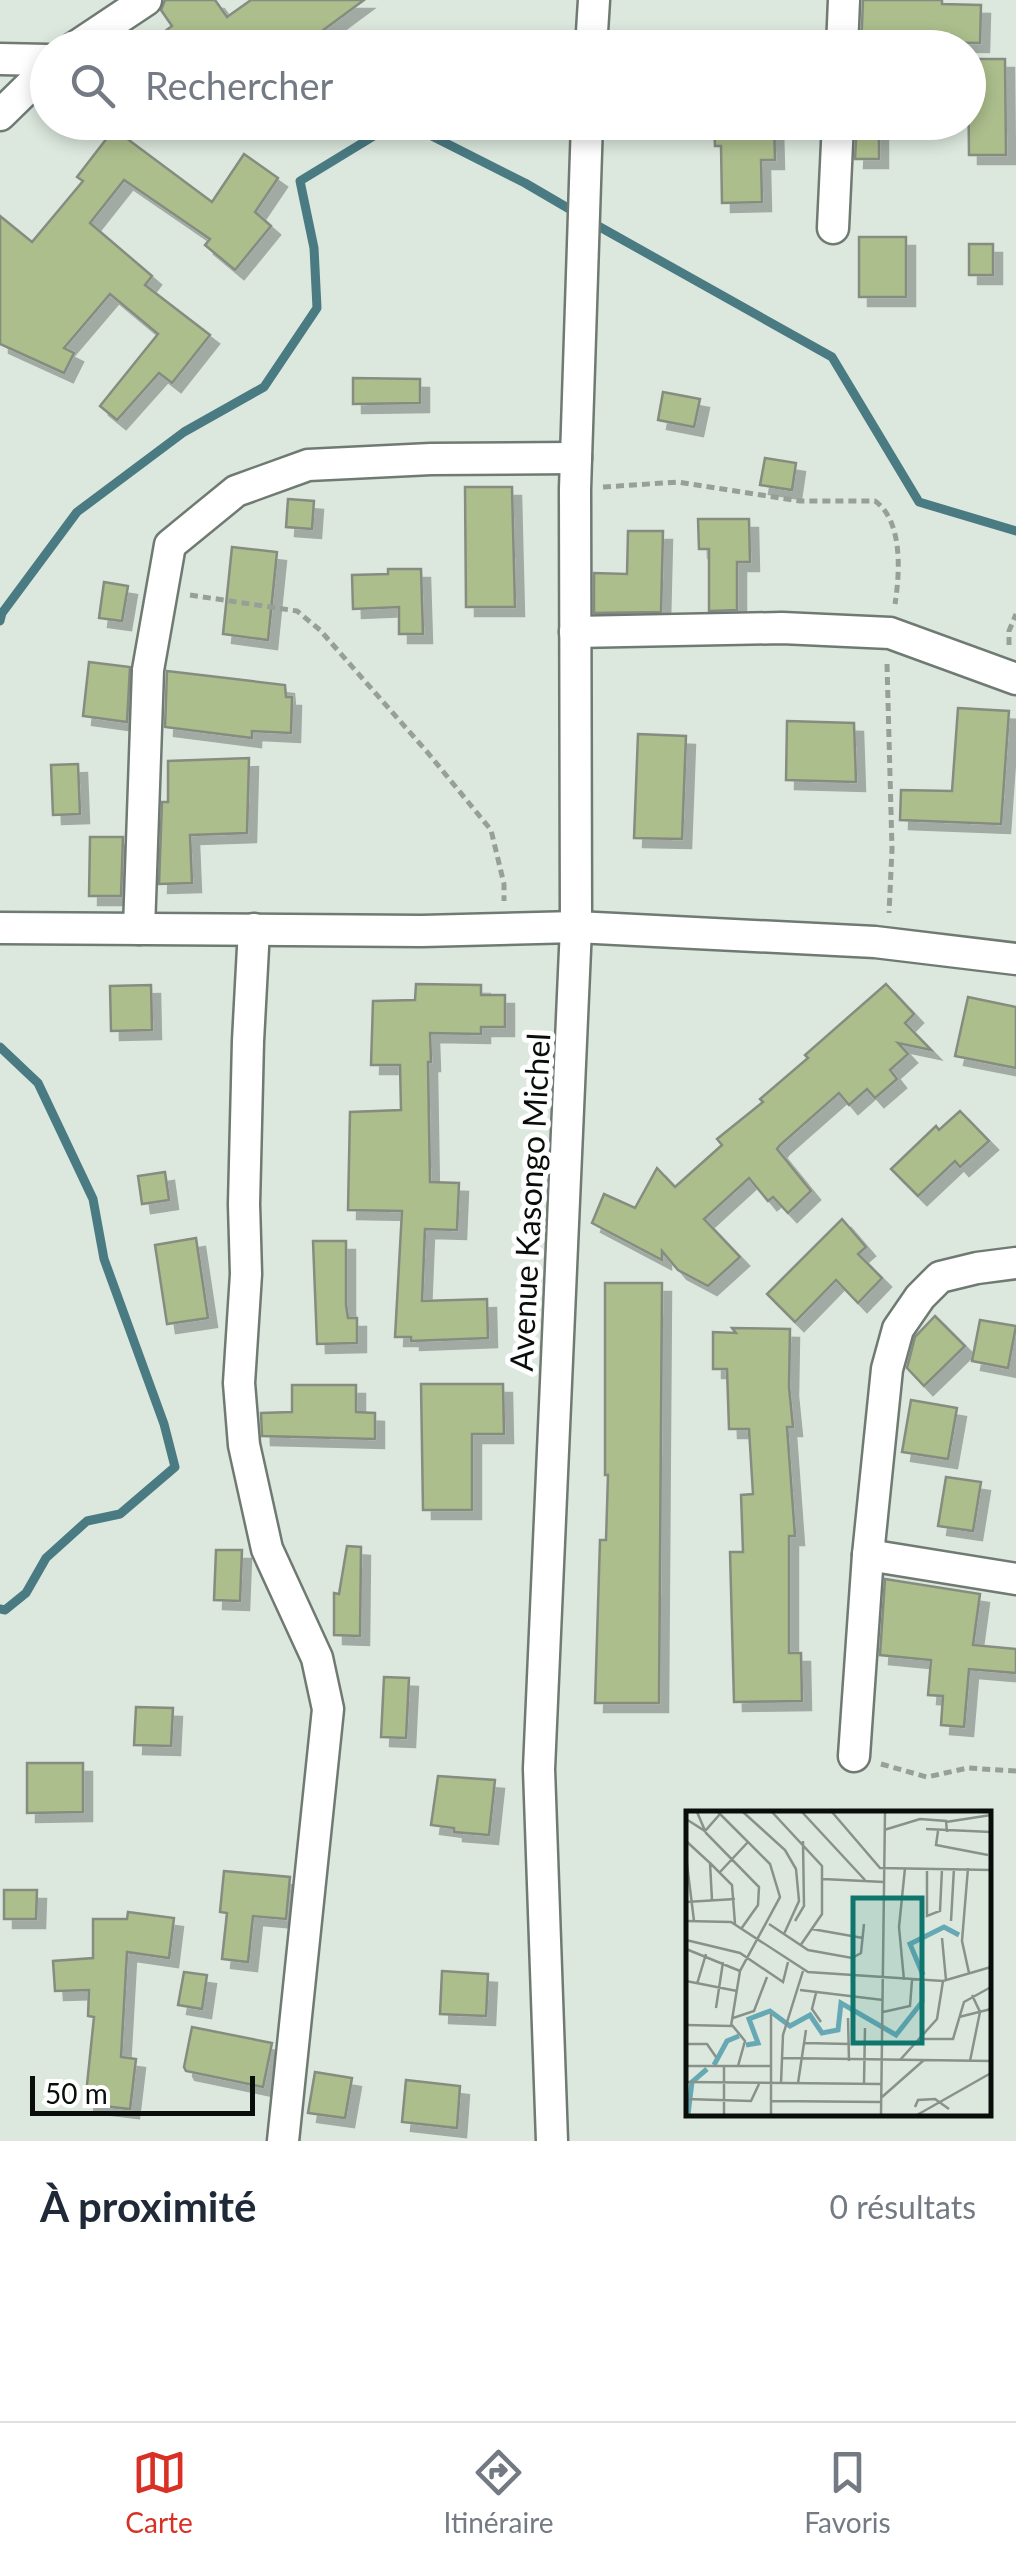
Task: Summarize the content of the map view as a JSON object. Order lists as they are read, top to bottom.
{
  "streets": {
    "street": ["Avenue Kasongo Michel"]
  },
  "scale_bar": "50 m",
  "page": {
    "search": "Rechercher",
    "scale": "50 m",
    "heading": ["À proximité", "0 résultats"],
    "nav": ["Carte", "Itinéraire", "Favoris"]
  }
}
